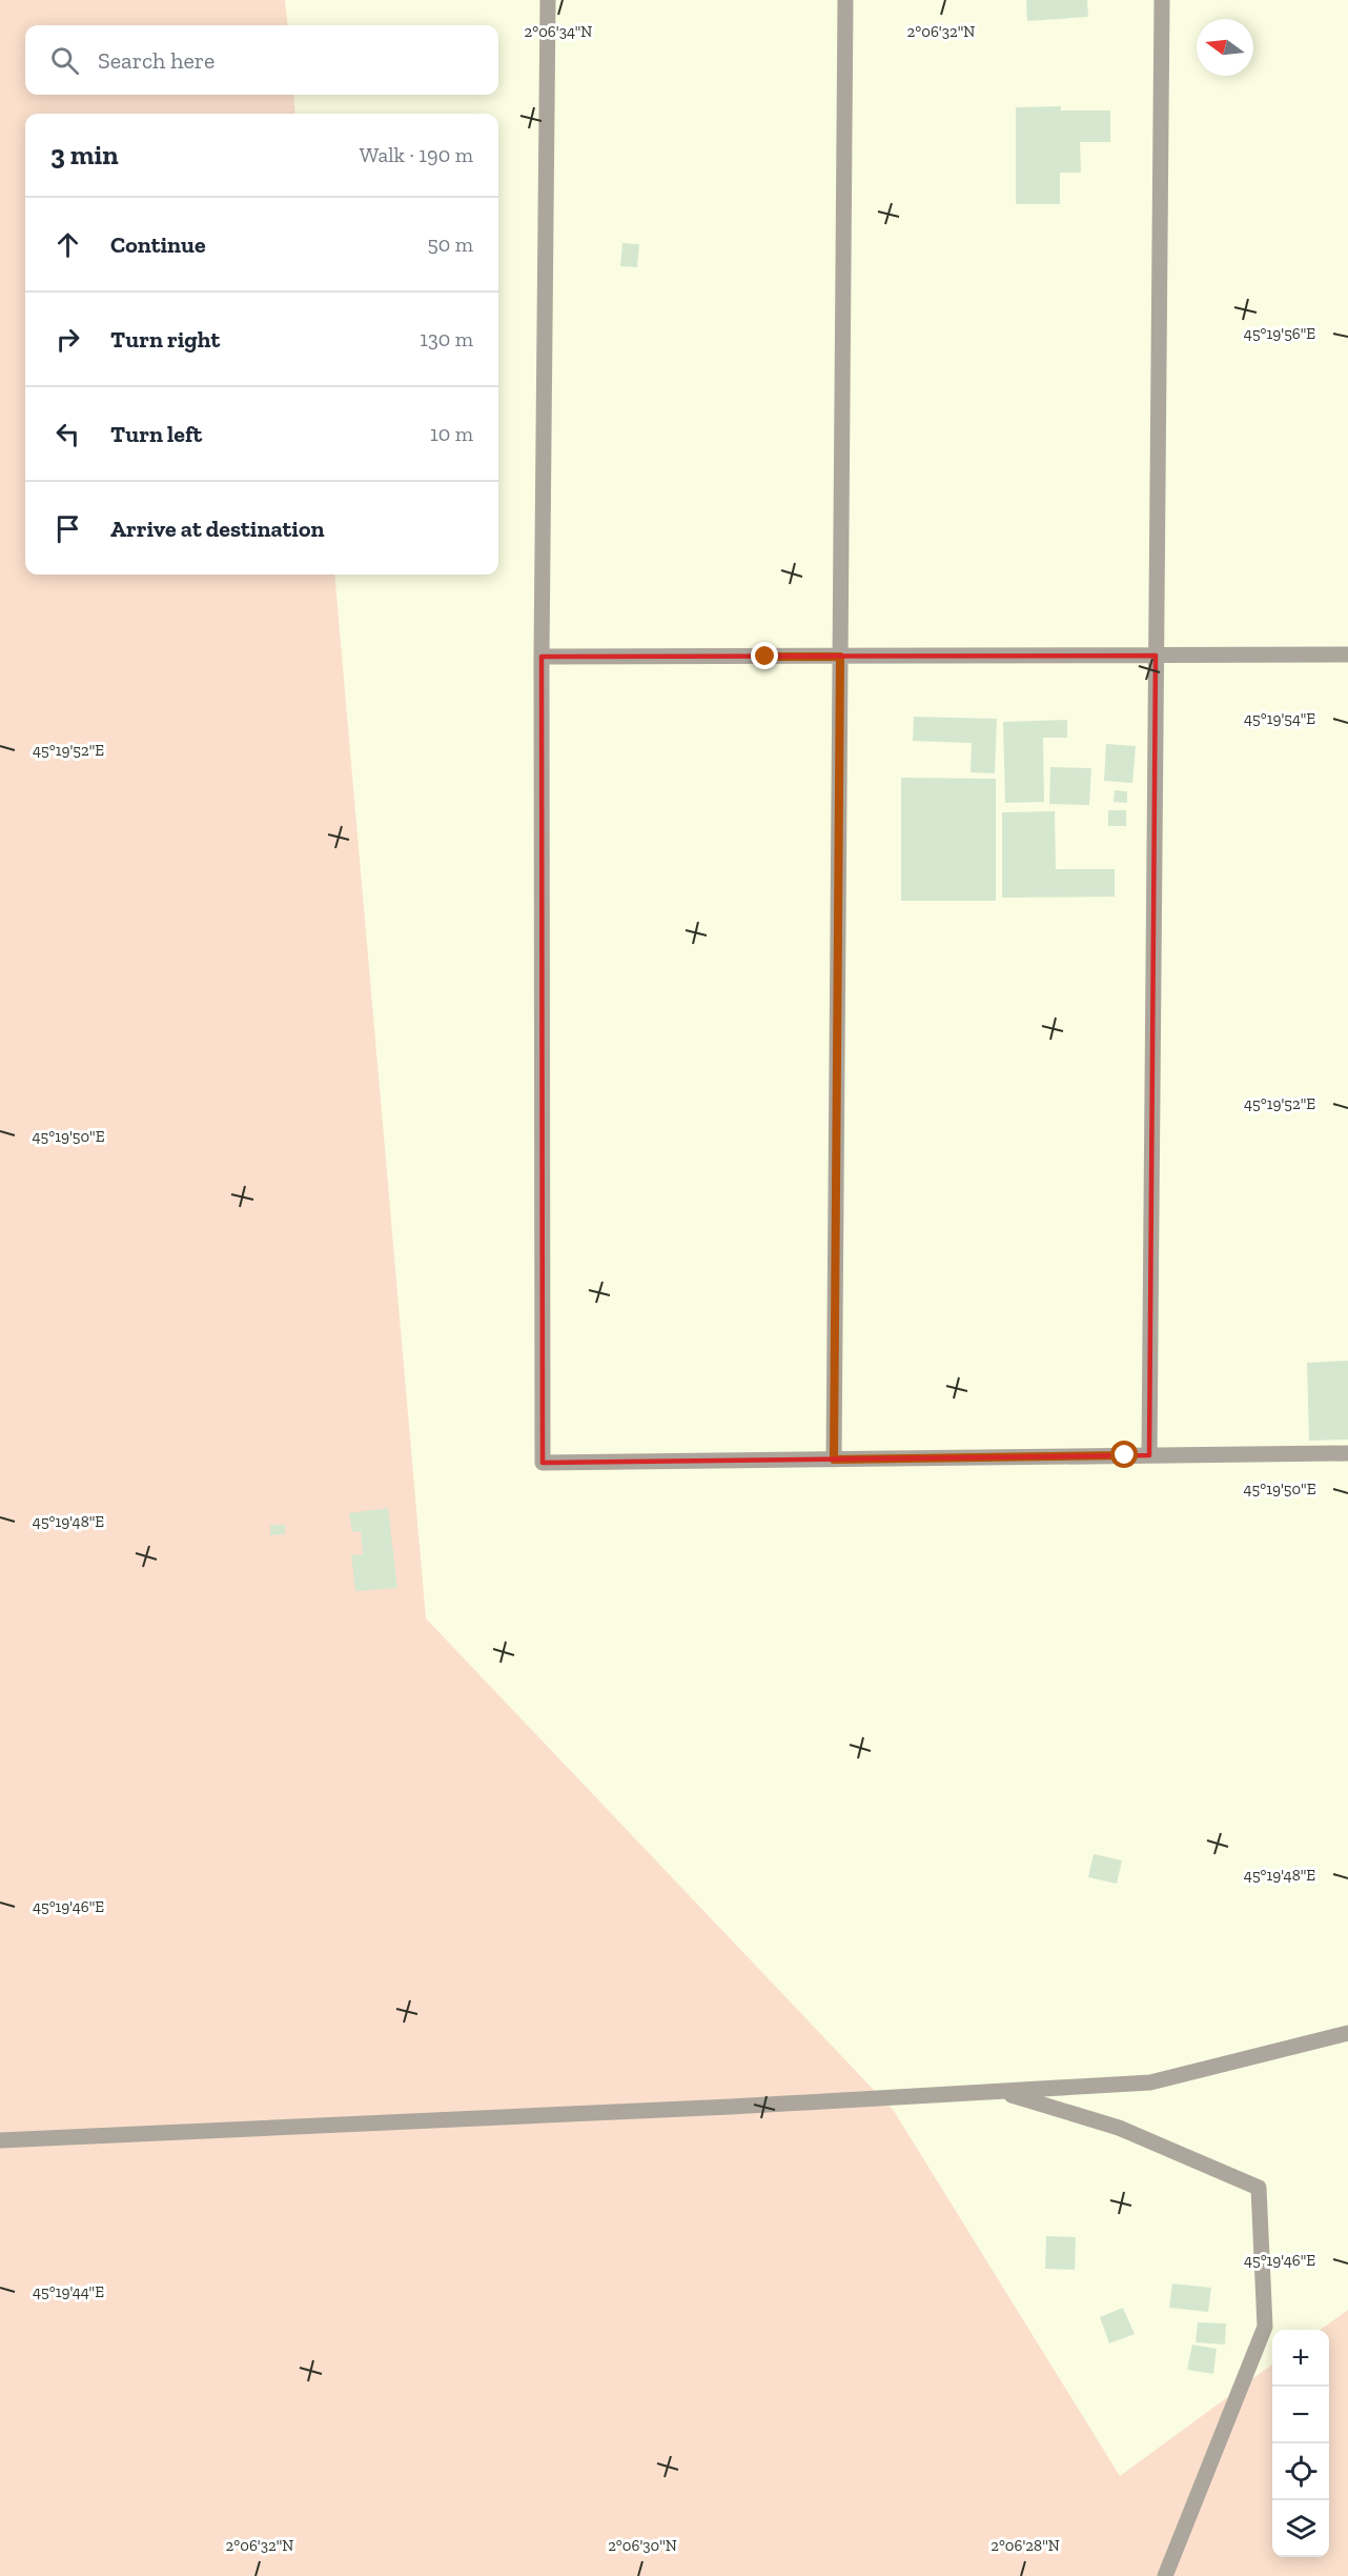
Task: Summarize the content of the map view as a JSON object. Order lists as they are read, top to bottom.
{
  "north": "left",
  "page": {
    "search": "Search here",
    "heading": ["3 min", "Walk · 190 m"],
    "list": [
      ["Continue", "50 m"],
      ["Turn right", "130 m"],
      ["Turn left", "10 m"],
      "Arrive at destination"
    ],
    "map_buttons": ["+", "−"]
  },
  "coordinates": [
    "2°06'34\"N",
    "2°06'32\"N",
    "45°19'56\"E",
    "45°19'54\"E",
    "45°19'52\"E",
    "45°19'50\"E",
    "45°19'48\"E",
    "45°19'46\"E",
    "45°19'44\"E",
    "2°06'30\"N",
    "2°06'28\"N"
  ]
}
